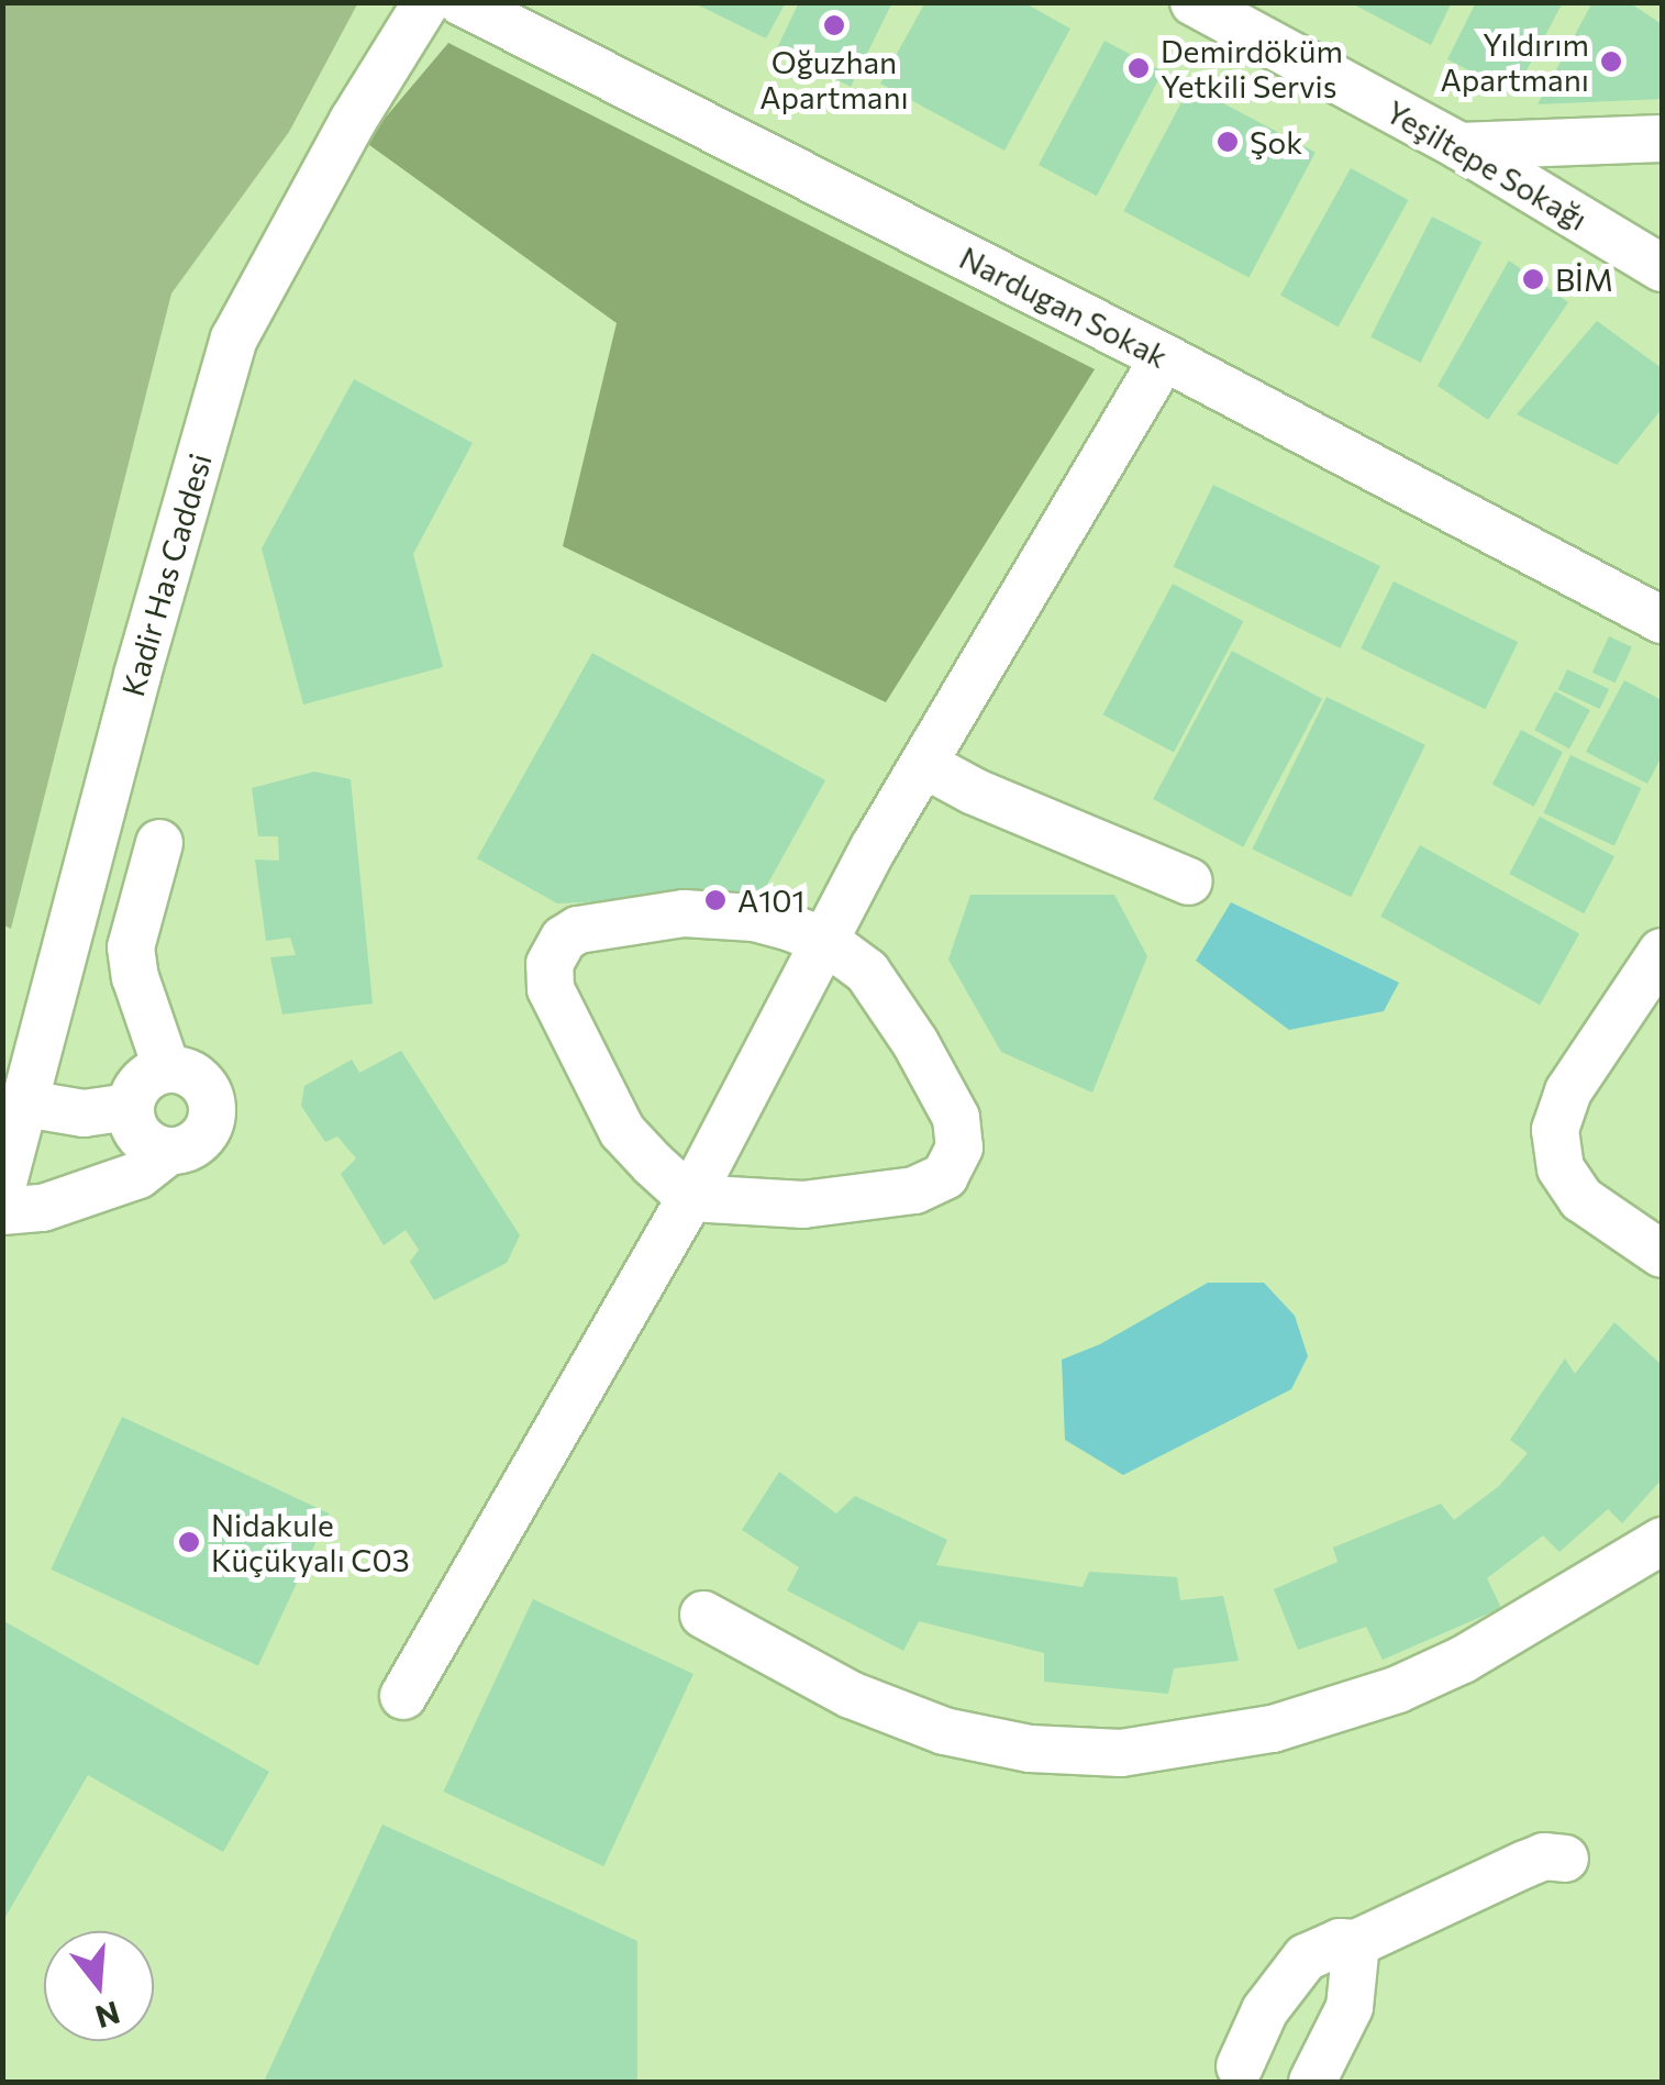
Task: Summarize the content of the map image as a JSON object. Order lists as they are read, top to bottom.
{
  "streets": {
    "street": ["Yeşiltepe Sokağı", "Nardugan Sokak", "Kadir Has Caddesi"]
  },
  "places": [
    "Oğuzhan Apartmanı",
    "Yıldırım Apartmanı",
    "Demirdöküm Yetkili Servis",
    "Şok",
    "BİM",
    "A101",
    "Nidakule Küçükyalı C03"
  ],
  "north": "bottom"
}
